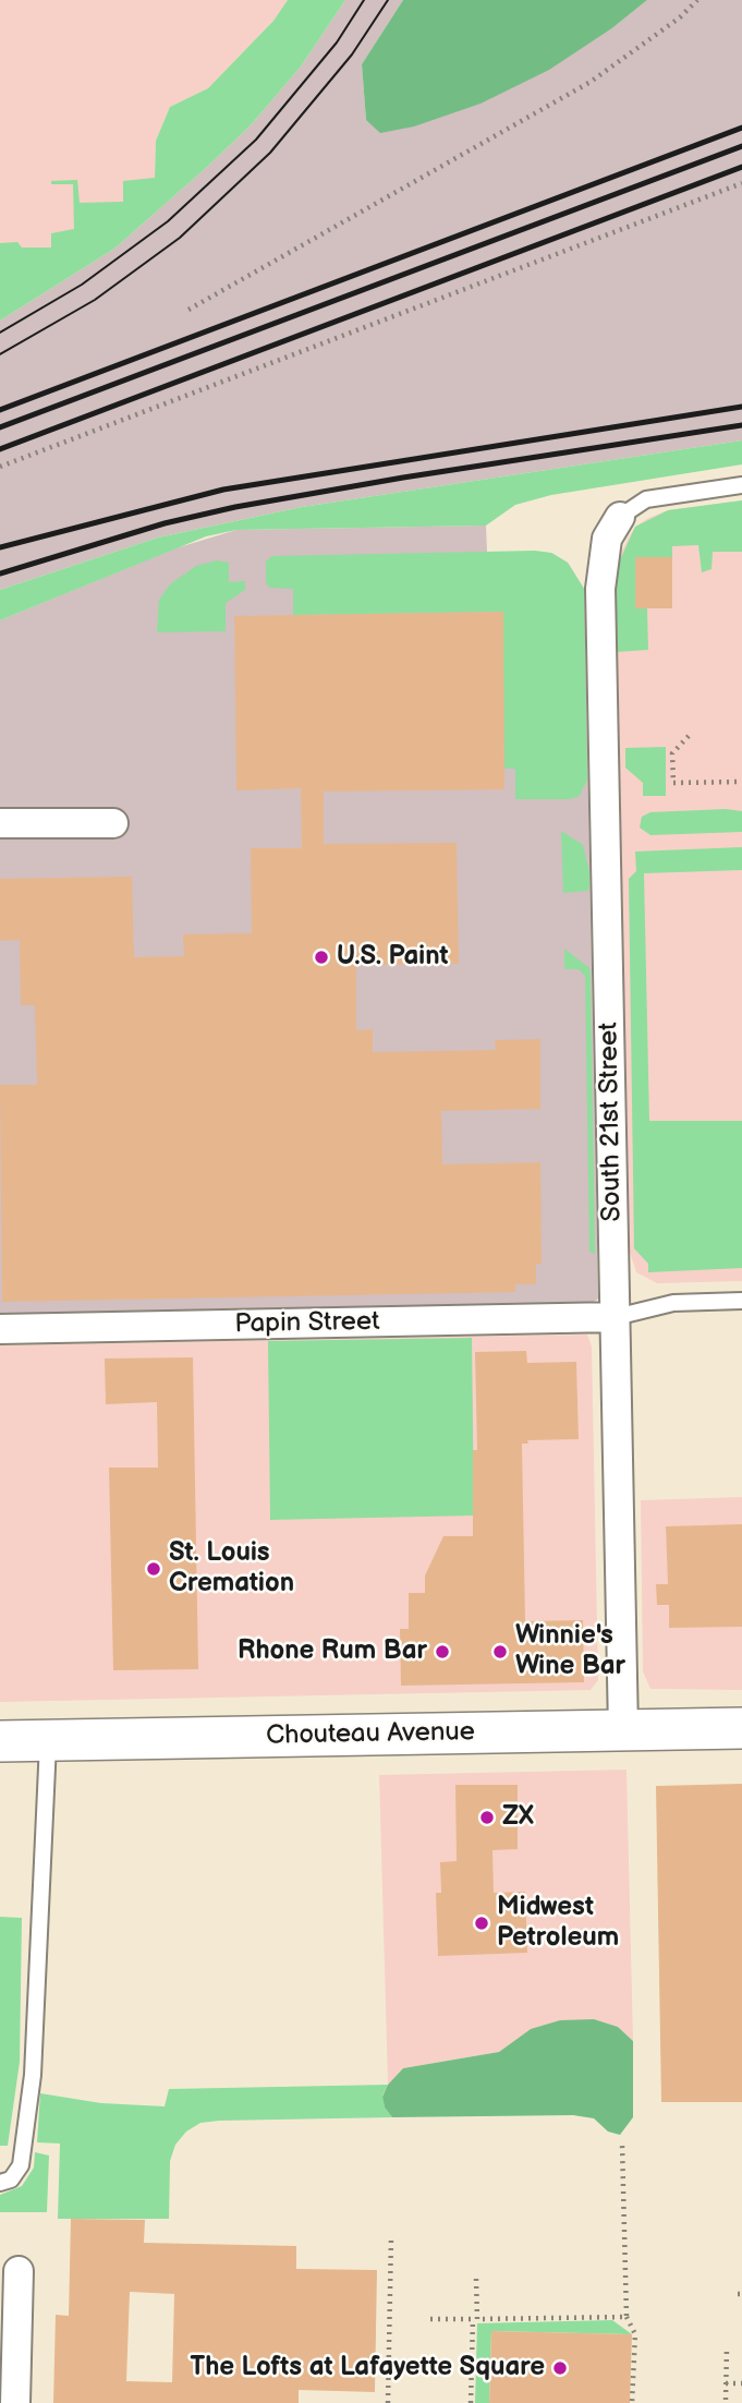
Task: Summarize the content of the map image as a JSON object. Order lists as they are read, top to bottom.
{
  "streets": {
    "main road": ["Chouteau Avenue"],
    "street": ["South 21st Street", "Papin Street"]
  },
  "crossings": [
    ["South 21st Street", "Papin Street"],
    ["South 21st Street", "Chouteau Avenue"]
  ],
  "places": [
    "U.S. Paint",
    "St. Louis Cremation",
    "Rhone Rum Bar",
    "Winnie's Wine Bar",
    "ZX",
    "Midwest Petroleum",
    "The Lofts at Lafayette Square"
  ]
}
